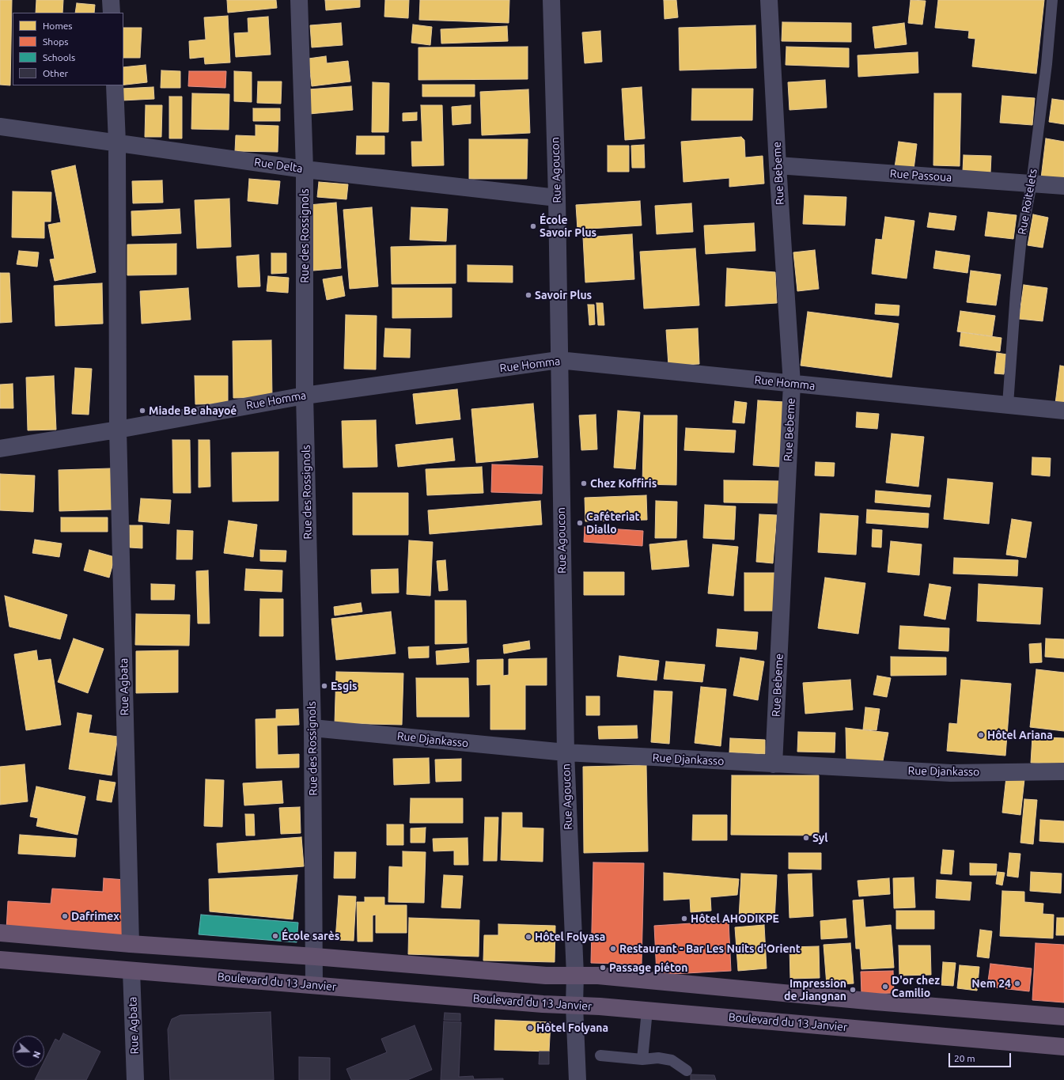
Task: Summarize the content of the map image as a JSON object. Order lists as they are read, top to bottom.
{
  "streets": {
    "highway": ["Boulevard du 13 Janvier"],
    "street": [
      "Rue Delta",
      "Rue Agoucon",
      "Rue Bebeme",
      "Rue Passoua",
      "Rue des Rossignols",
      "Rue Homma",
      "Rue Agbata",
      "Rue Djankasso"
    ],
    "lane": ["Rue Roitelets"]
  },
  "crossings": [
    ["Rue Delta", "Rue Agoucon"],
    ["Rue Delta", "Rue des Rossignols"],
    ["Rue Delta", "Rue Agbata"],
    ["Rue Agoucon", "Rue Homma"],
    ["Rue Agoucon", "Rue Djankasso"],
    ["Rue Agoucon", "Boulevard du 13 Janvier"],
    ["Rue Bebeme", "Rue Passoua"],
    ["Rue Bebeme", "Rue Homma"],
    ["Rue Bebeme", "Rue Djankasso"],
    ["Rue Passoua", "Rue Roitelets"],
    ["Rue Roitelets", "Rue Homma"],
    ["Rue des Rossignols", "Rue Homma"],
    ["Rue des Rossignols", "Rue Djankasso"],
    ["Rue des Rossignols", "Boulevard du 13 Janvier"],
    ["Rue Homma", "Rue Agbata"],
    ["Rue Agbata", "Boulevard du 13 Janvier"]
  ],
  "places": [
    "École Savoir Plus",
    "Savoir Plus",
    "Miade Be ahayoé",
    "Chez Koffiris",
    "Caféteriat Diallo",
    "Esgis",
    "Hôtel Ariana",
    "Syl",
    "Dafrimex",
    "Hôtel AHODIKPE",
    "École sarès",
    "Hôtel Folyasa",
    "Restaurant - Bar Les Nuits d'Orient",
    "Passage piéton",
    "Nem 24",
    "D'or chez Camilio",
    "Impression de Jiangnan",
    "Hôtel Folyana"
  ],
  "legend": [
    "Homes",
    "Shops",
    "Schools",
    "Other"
  ],
  "scale_bar": "20 m",
  "north": "right"
}
